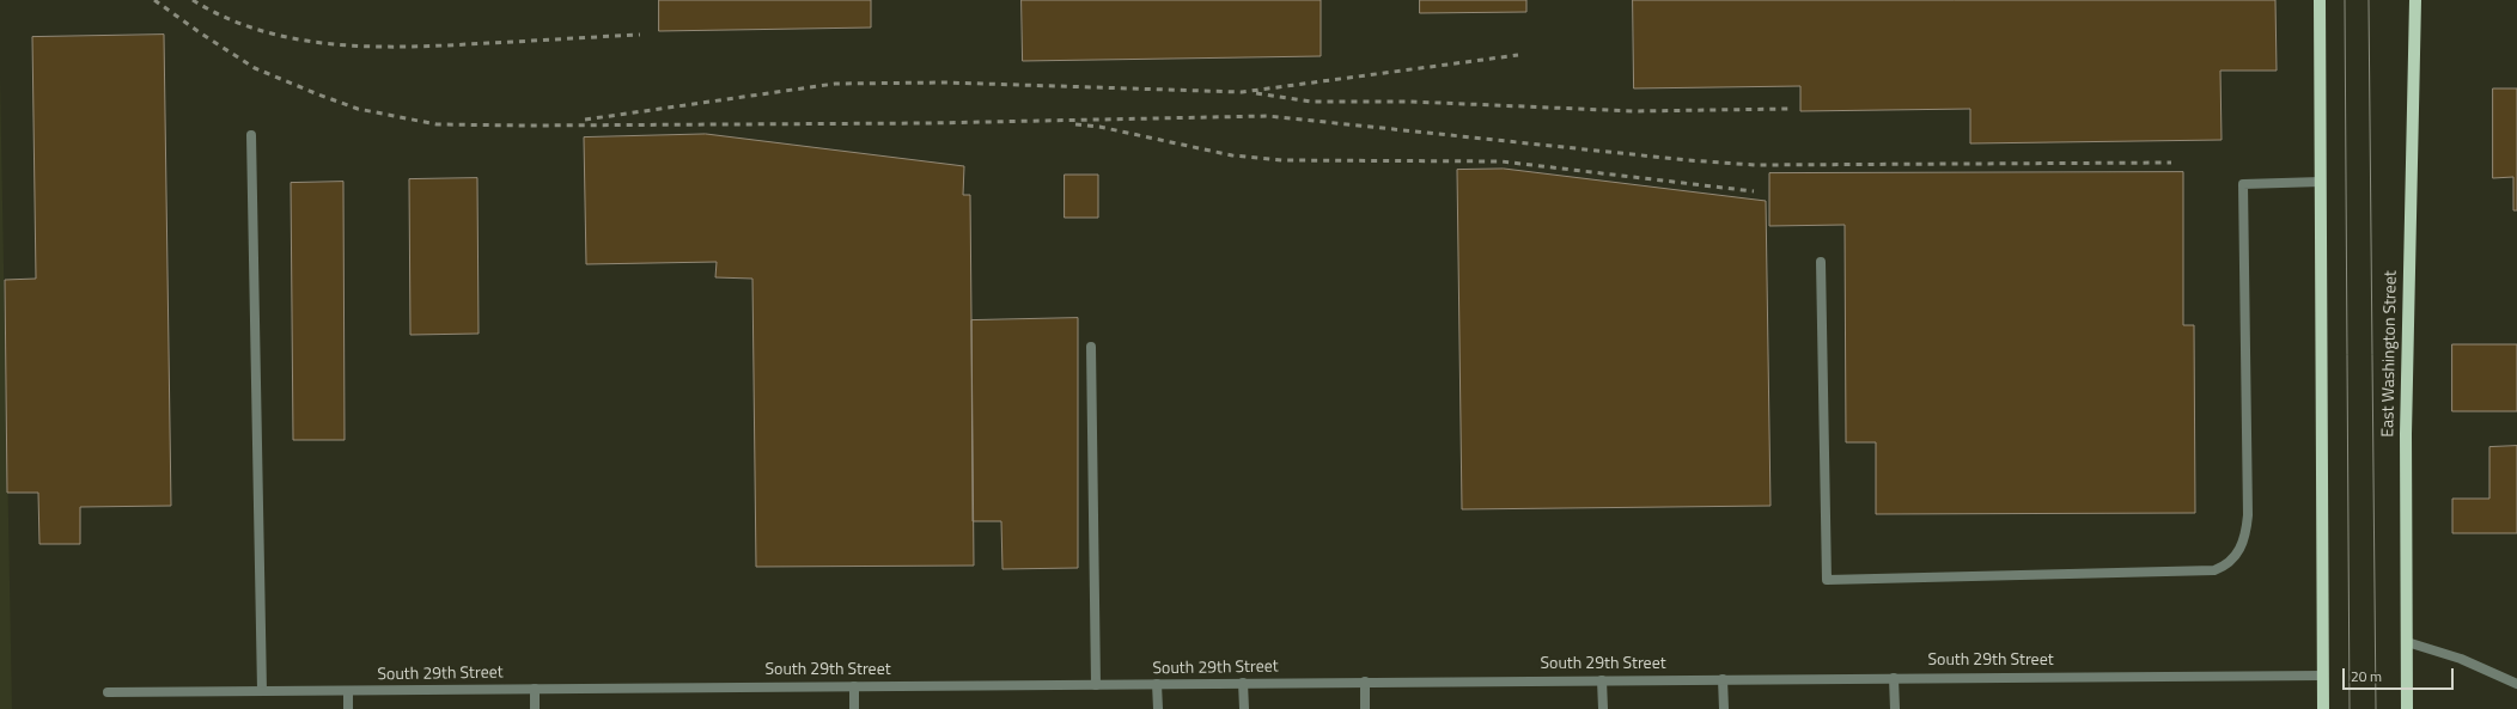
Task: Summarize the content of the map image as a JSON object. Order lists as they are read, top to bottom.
{
  "streets": {
    "main road": ["East Washington Street"],
    "street": ["South 29th Street"]
  },
  "scale_bar": "20 m"
}
